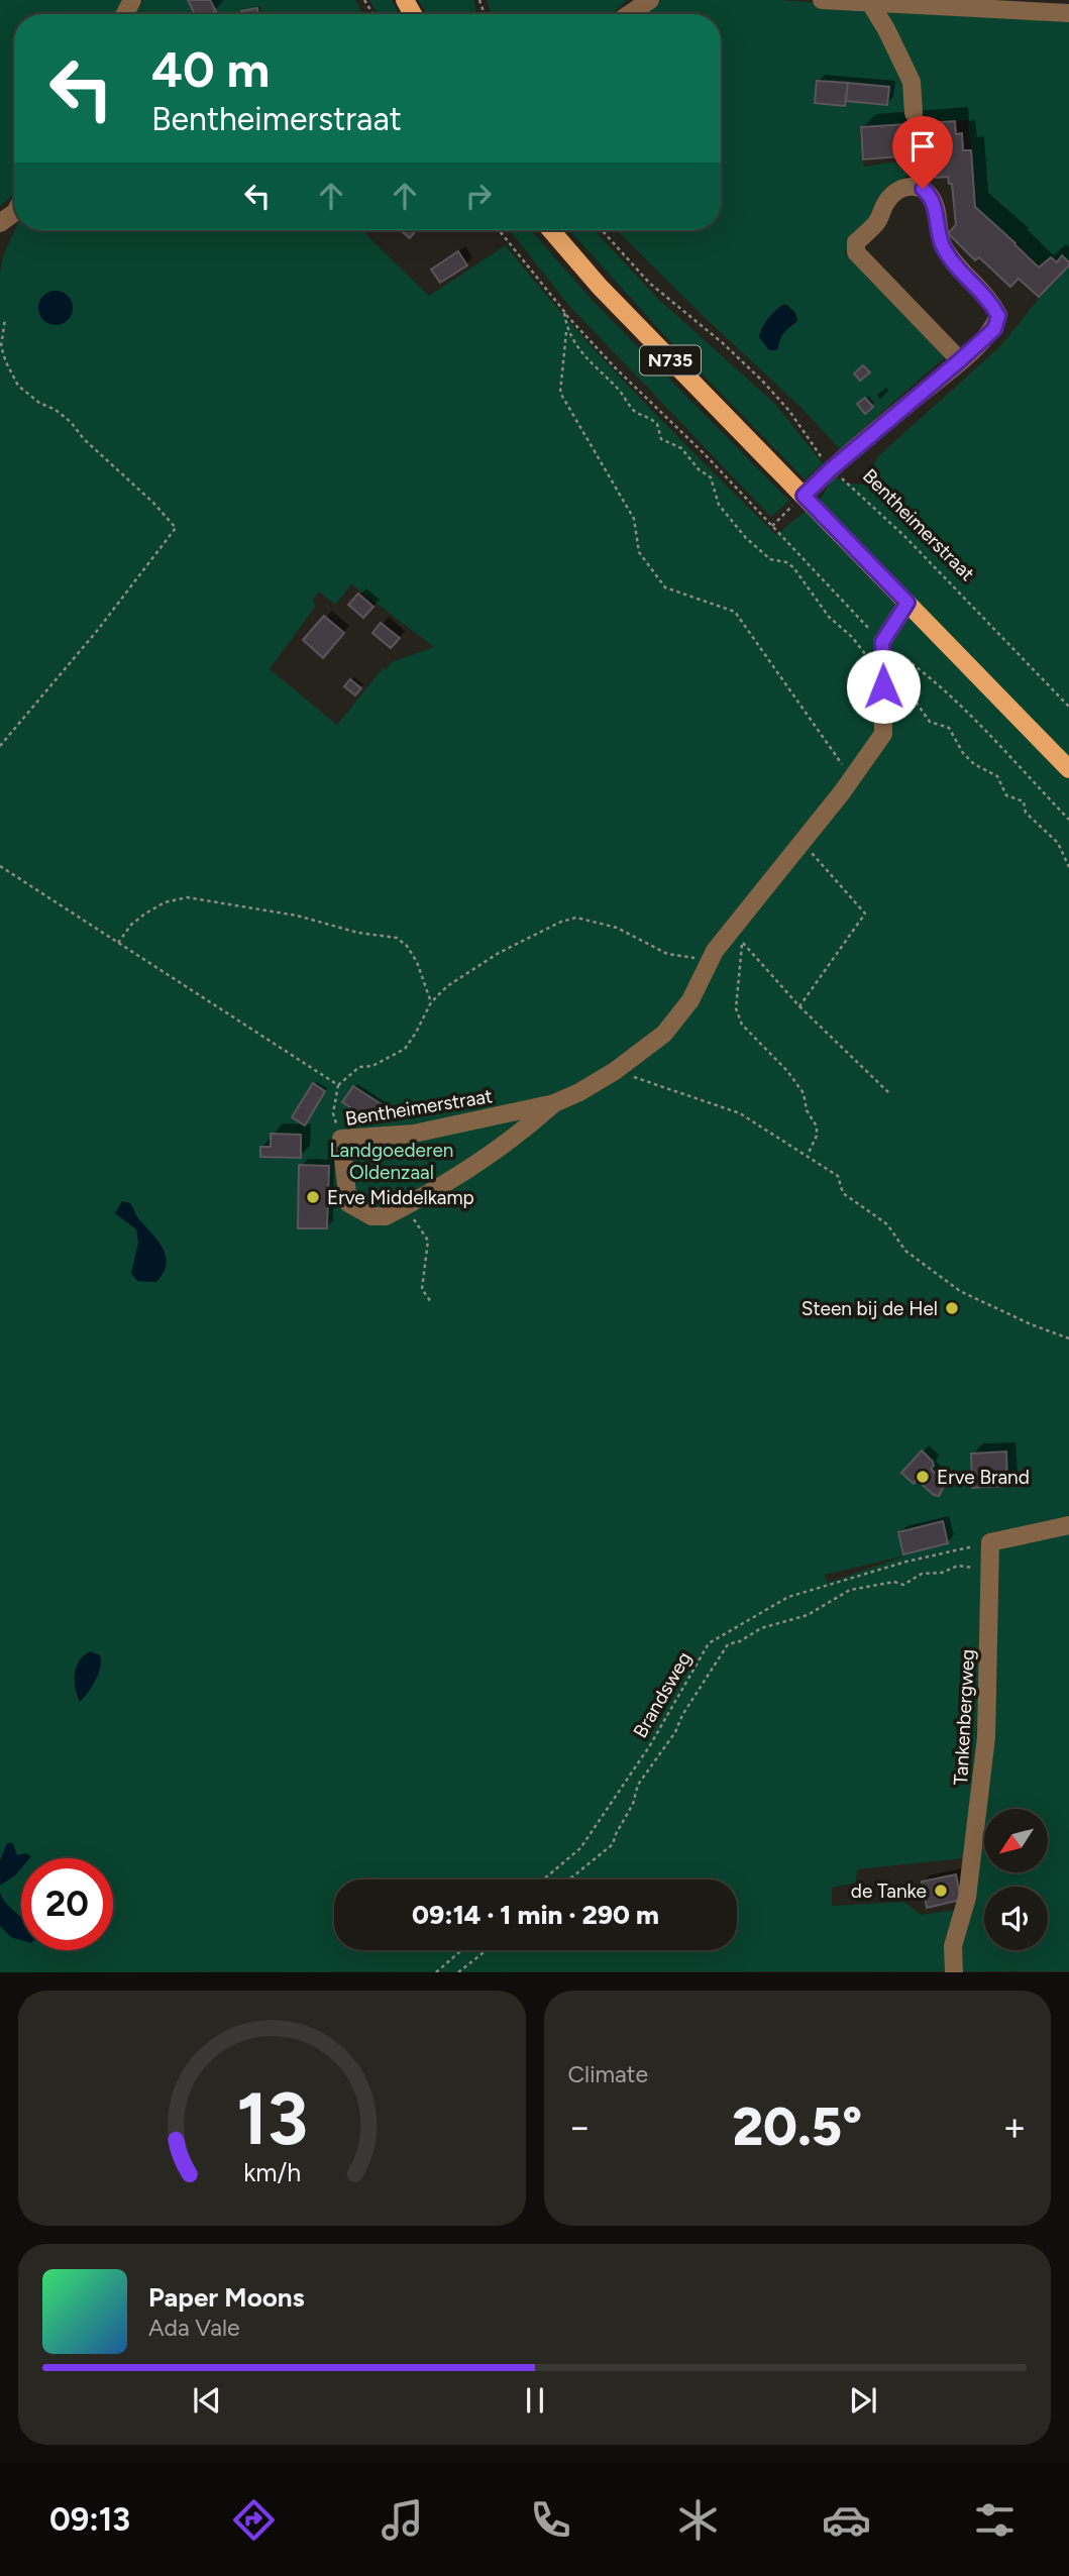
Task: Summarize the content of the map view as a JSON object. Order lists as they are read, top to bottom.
{
  "streets": {
    "main road": ["N735"],
    "street": ["Bentheimerstraat", "Tankenbergweg"],
    "path": ["Brandsweg"]
  },
  "crossings": [
    ["Brandsweg", "Tankenbergweg"]
  ],
  "parks": ["Landgoederen Oldenzaal"],
  "places": [
    "Erve Middelkamp",
    "Steen bij de Hel",
    "Erve Brand",
    "de Tanke"
  ],
  "north": "bottom left",
  "page": {
    "turn": ["40 m", "Bentheimerstraat"],
    "limit": "20",
    "trip": "09:14 · 1 min · 290 m",
    "tile": "Climate",
    "heat": ["−", "20.5°", "+"],
    "song": ["Paper Moons", "Ada Vale"],
    "tabs": "09:13",
    "gauge": ["13", "km/h"]
  }
}
